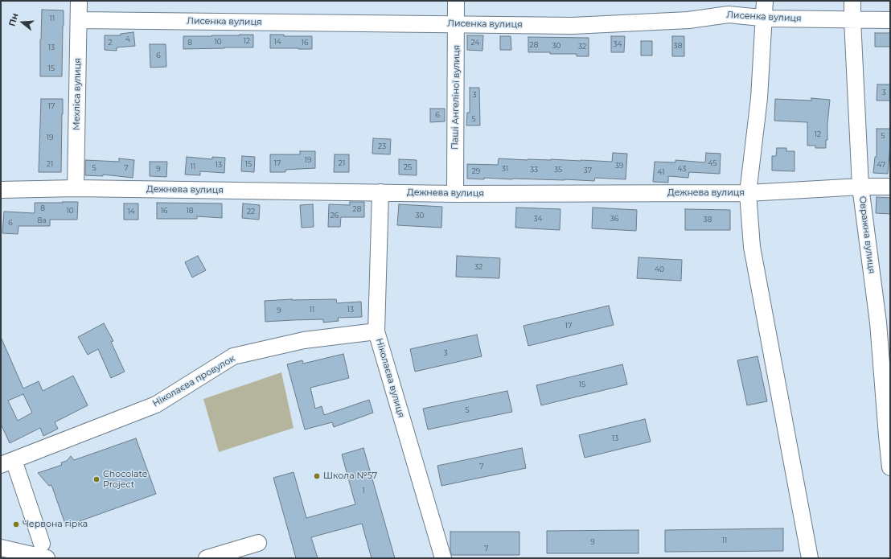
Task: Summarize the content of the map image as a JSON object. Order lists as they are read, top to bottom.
{
  "streets": {
    "street": [
      "Лисенка вулиця",
      "Мехліса вулиця",
      "Паші Ангеліної вулиця",
      "Дежнева вулиця",
      "Овражна вулиця",
      "Ніколаєва вулиця",
      "Ніколаєва провулок"
    ]
  },
  "crossings": [
    ["Лисенка вулиця", "Мехліса вулиця"],
    ["Лисенка вулиця", "Паші Ангеліної вулиця"],
    ["Лисенка вулиця", "Овражна вулиця"],
    ["Мехліса вулиця", "Дежнева вулиця"],
    ["Паші Ангеліної вулиця", "Дежнева вулиця"],
    ["Дежнева вулиця", "Овражна вулиця"],
    ["Дежнева вулиця", "Ніколаєва вулиця"],
    ["Ніколаєва вулиця", "Ніколаєва провулок"]
  ],
  "places": ["Школа №57", "Chocolate Project", "Червона гірка"],
  "house_numbers": [
    "11",
    "4",
    "12",
    "10",
    "14",
    "2",
    "8",
    "16",
    "24",
    "34",
    "28",
    "30",
    "38",
    "32",
    "13",
    "6",
    "15",
    "3",
    "3",
    "17",
    "6",
    "5",
    "12",
    "5",
    "19",
    "23",
    "19",
    "17",
    "21",
    "45",
    "21",
    "15",
    "13",
    "47",
    "39",
    "11",
    "25",
    "5",
    "7",
    "9",
    "31",
    "43",
    "33",
    "35",
    "37",
    "29",
    "41",
    "8",
    "28",
    "10",
    "16",
    "18",
    "14",
    "22",
    "26",
    "30",
    "34",
    "36",
    "38",
    "8а",
    "6",
    "32",
    "40",
    "11",
    "13",
    "9",
    "17",
    "3",
    "15",
    "5",
    "13",
    "7",
    "1",
    "11",
    "9",
    "7"
  ],
  "north": "left"
}
